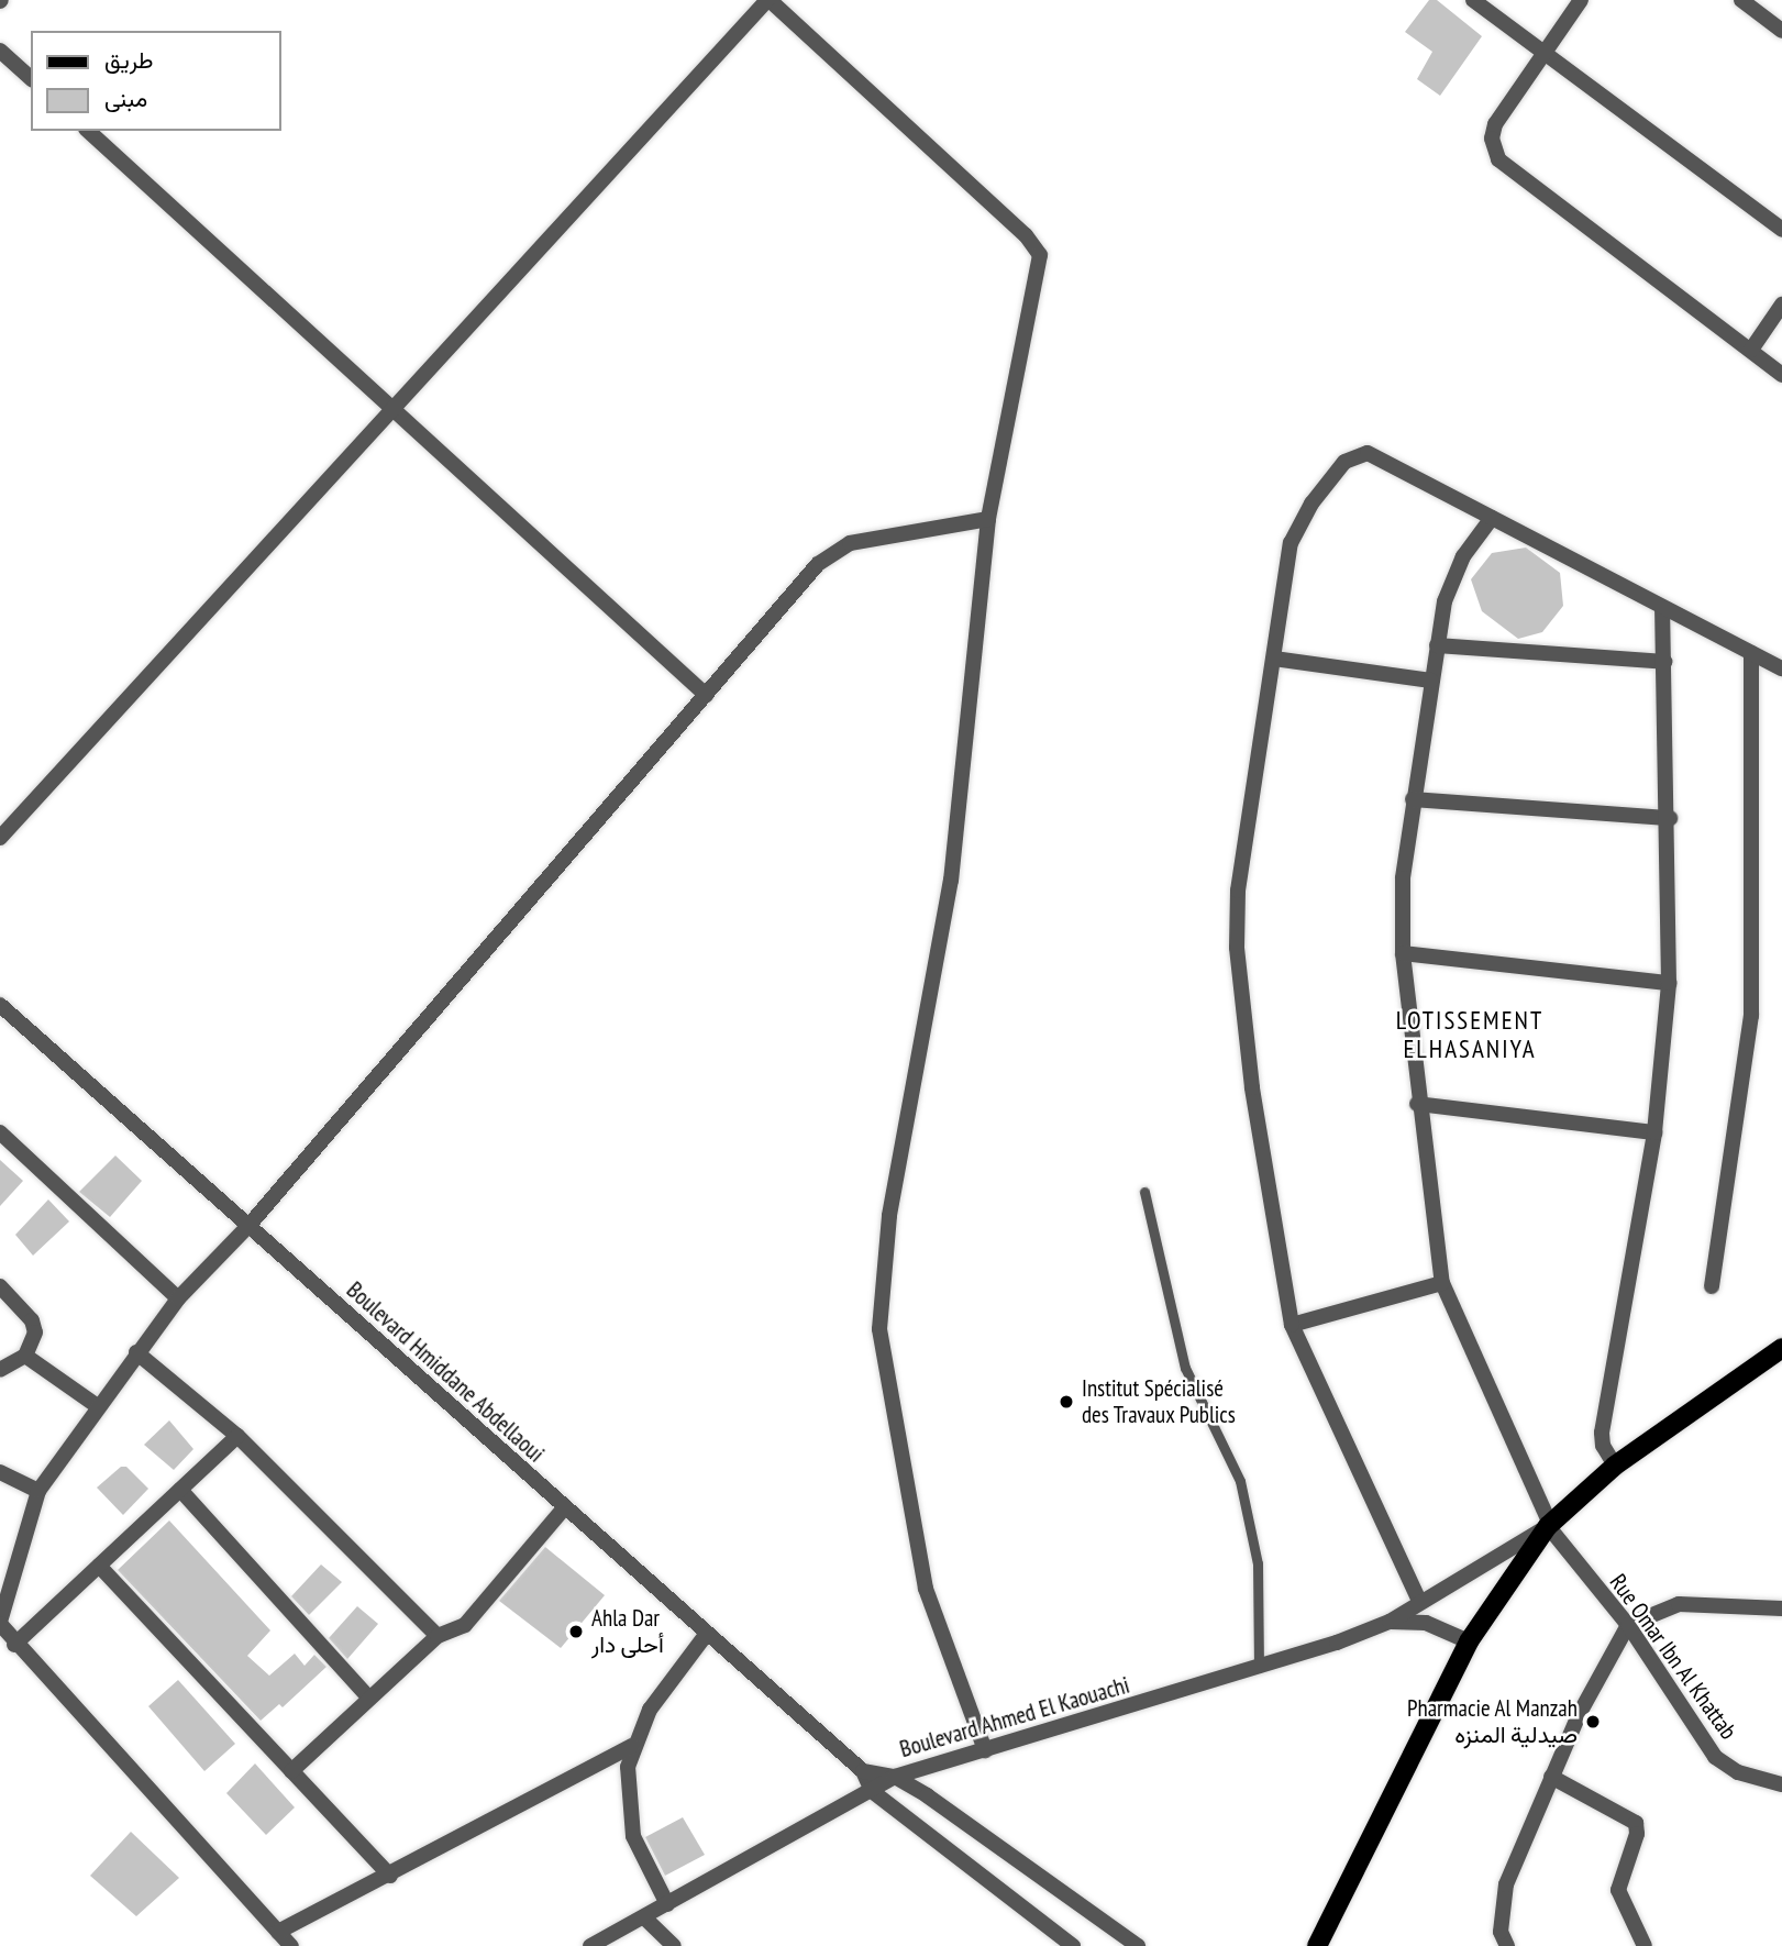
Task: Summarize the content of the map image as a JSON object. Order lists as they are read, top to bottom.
{
  "streets": {
    "street": ["Boulevard Hmiddane Abdellaoui", "Rue Omar Ibn Al Khattab", "Boulevard Ahmed El Kaouachi"]
  },
  "crossings": [
    ["Boulevard Hmiddane Abdellaoui", "Boulevard Ahmed El Kaouachi"],
    ["Rue Omar Ibn Al Khattab", "Boulevard Ahmed El Kaouachi"]
  ],
  "districts": ["LOTISSEMENT ELHASANIYA"],
  "places": ["Institut Spécialisé des Travaux Publics", "Ahla Dar أحلى دار", "Pharmacie Al Manzah صيدلية المنزه"],
  "legend": ["طريق", "مبنى"]
}
